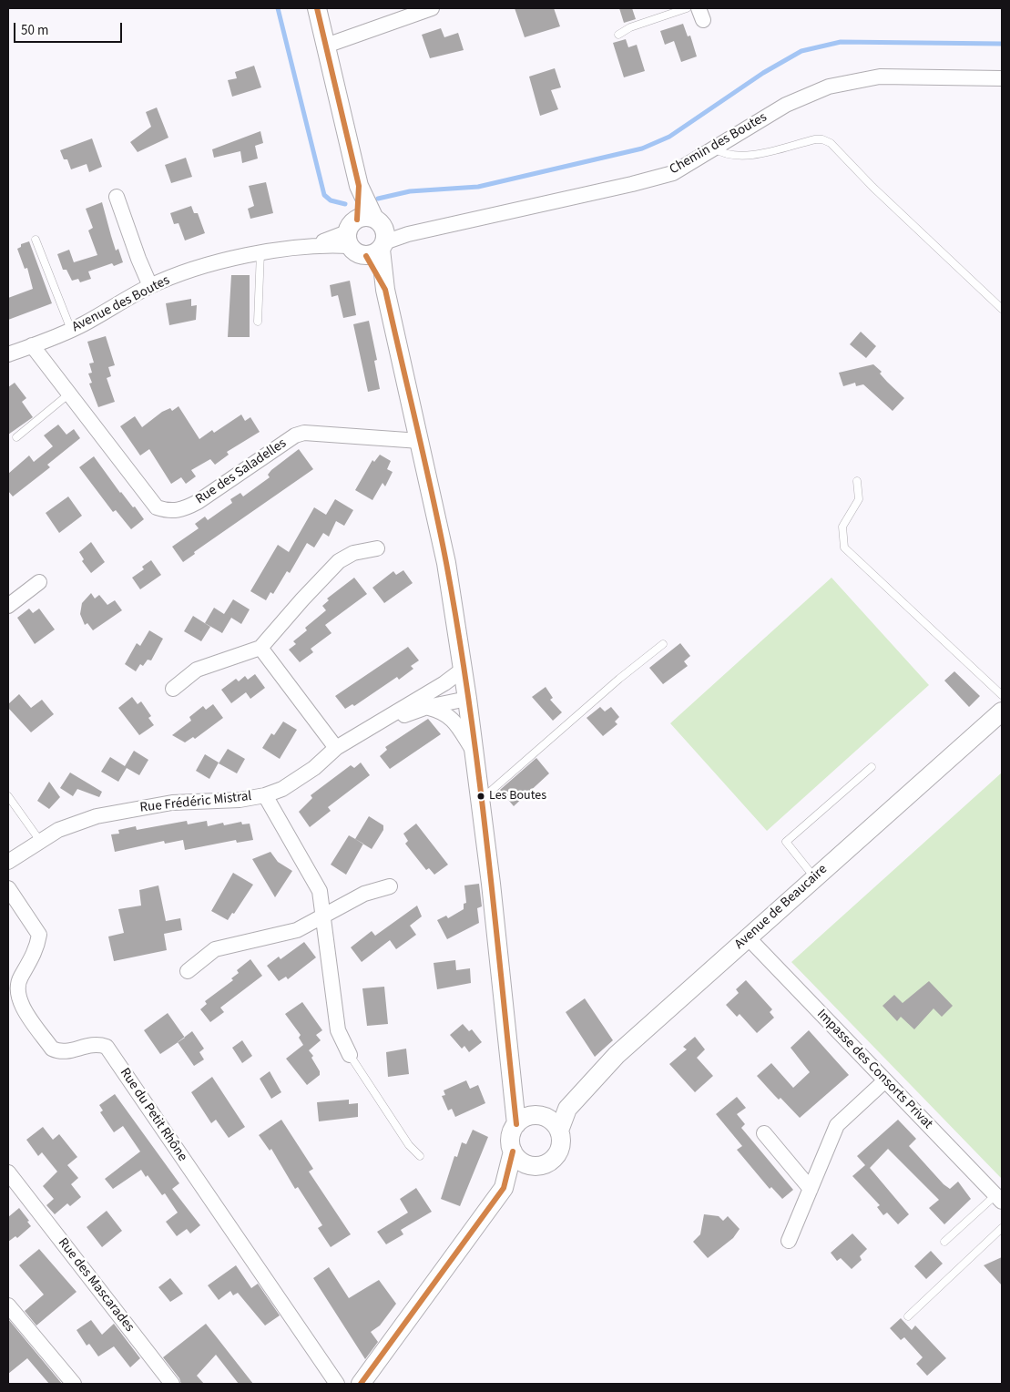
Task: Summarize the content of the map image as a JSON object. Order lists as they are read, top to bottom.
{
  "streets": {
    "street": [
      "Chemin des Boutes",
      "Avenue des Boutes",
      "Rue des Saladelles",
      "Rue Frédéric Mistral",
      "Avenue de Beaucaire",
      "Impasse des Consorts Privat",
      "Rue du Petit Rhône",
      "Rue des Mascarades"
    ]
  },
  "crossings": [
    ["Chemin des Boutes", "Avenue des Boutes"],
    ["Avenue des Boutes", "Rue des Saladelles"],
    ["Avenue de Beaucaire", "Impasse des Consorts Privat"]
  ],
  "places": ["Les Boutes"],
  "scale_bar": "50 m"
}
